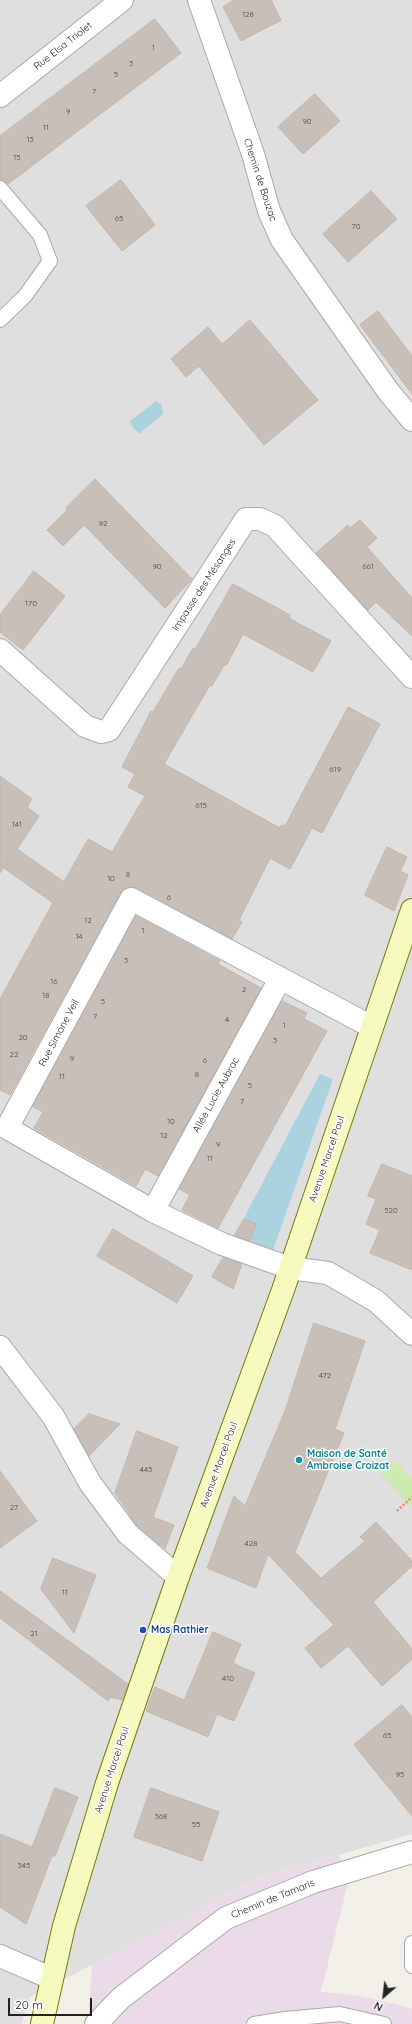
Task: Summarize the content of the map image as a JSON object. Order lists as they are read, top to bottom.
{
  "streets": {
    "main road": ["Avenue Marcel Paul"],
    "street": [
      "Rue Elsa Triolet",
      "Chemin de Bouzac",
      "Impasse des Mésanges",
      "Rue Simone Veil",
      "Allée Lucie Aubrac",
      "Chemin de Tamaris"
    ]
  },
  "crossings": [
    ["Rue Simone Veil", "Allée Lucie Aubrac"],
    ["Rue Simone Veil", "Avenue Marcel Paul"]
  ],
  "places": ["Maison de Santé Ambroise Croizat", "Mas Rathier"],
  "house_numbers": [
    "128",
    "1",
    "3",
    "5",
    "7",
    "9",
    "90",
    "11",
    "13",
    "15",
    "65",
    "70",
    "92",
    "90",
    "661",
    "170",
    "619",
    "615",
    "141",
    "8",
    "10",
    "6",
    "12",
    "1",
    "14",
    "3",
    "16",
    "2",
    "18",
    "5",
    "7",
    "4",
    "1",
    "20",
    "3",
    "22",
    "9",
    "6",
    "8",
    "11",
    "5",
    "7",
    "10",
    "12",
    "9",
    "11",
    "520",
    "472",
    "443",
    "27",
    "428",
    "11",
    "21",
    "410",
    "65",
    "95",
    "368",
    "55",
    "345"
  ],
  "scale_bar": "20 m",
  "north": "bottom left"
}
